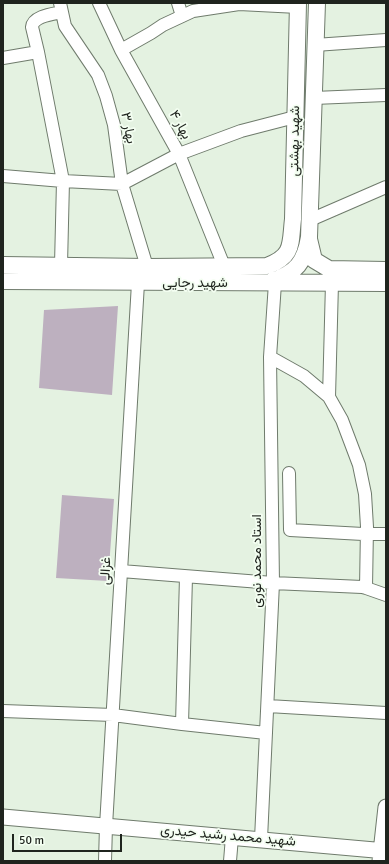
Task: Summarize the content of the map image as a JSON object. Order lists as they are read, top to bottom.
{
  "streets": {
    "main road": ["شهید بهشتی", "شهید رجایی"],
    "street": [
      "بهار ۴",
      "بهار ۳",
      "استاد محمد نوری",
      "غزالی",
      "شهید محمد رشید حیدری"
    ]
  },
  "crossings": [
    ["بهار ۴", "شهید رجایی"],
    ["بهار ۳", "شهید رجایی"],
    ["شهید بهشتی", "شهید رجایی"],
    ["شهید رجایی", "استاد محمد نوری"],
    ["شهید رجایی", "غزالی"],
    ["استاد محمد نوری", "شهید محمد رشید حیدری"],
    ["غزالی", "شهید محمد رشید حیدری"]
  ],
  "scale_bar": "50 m"
}
